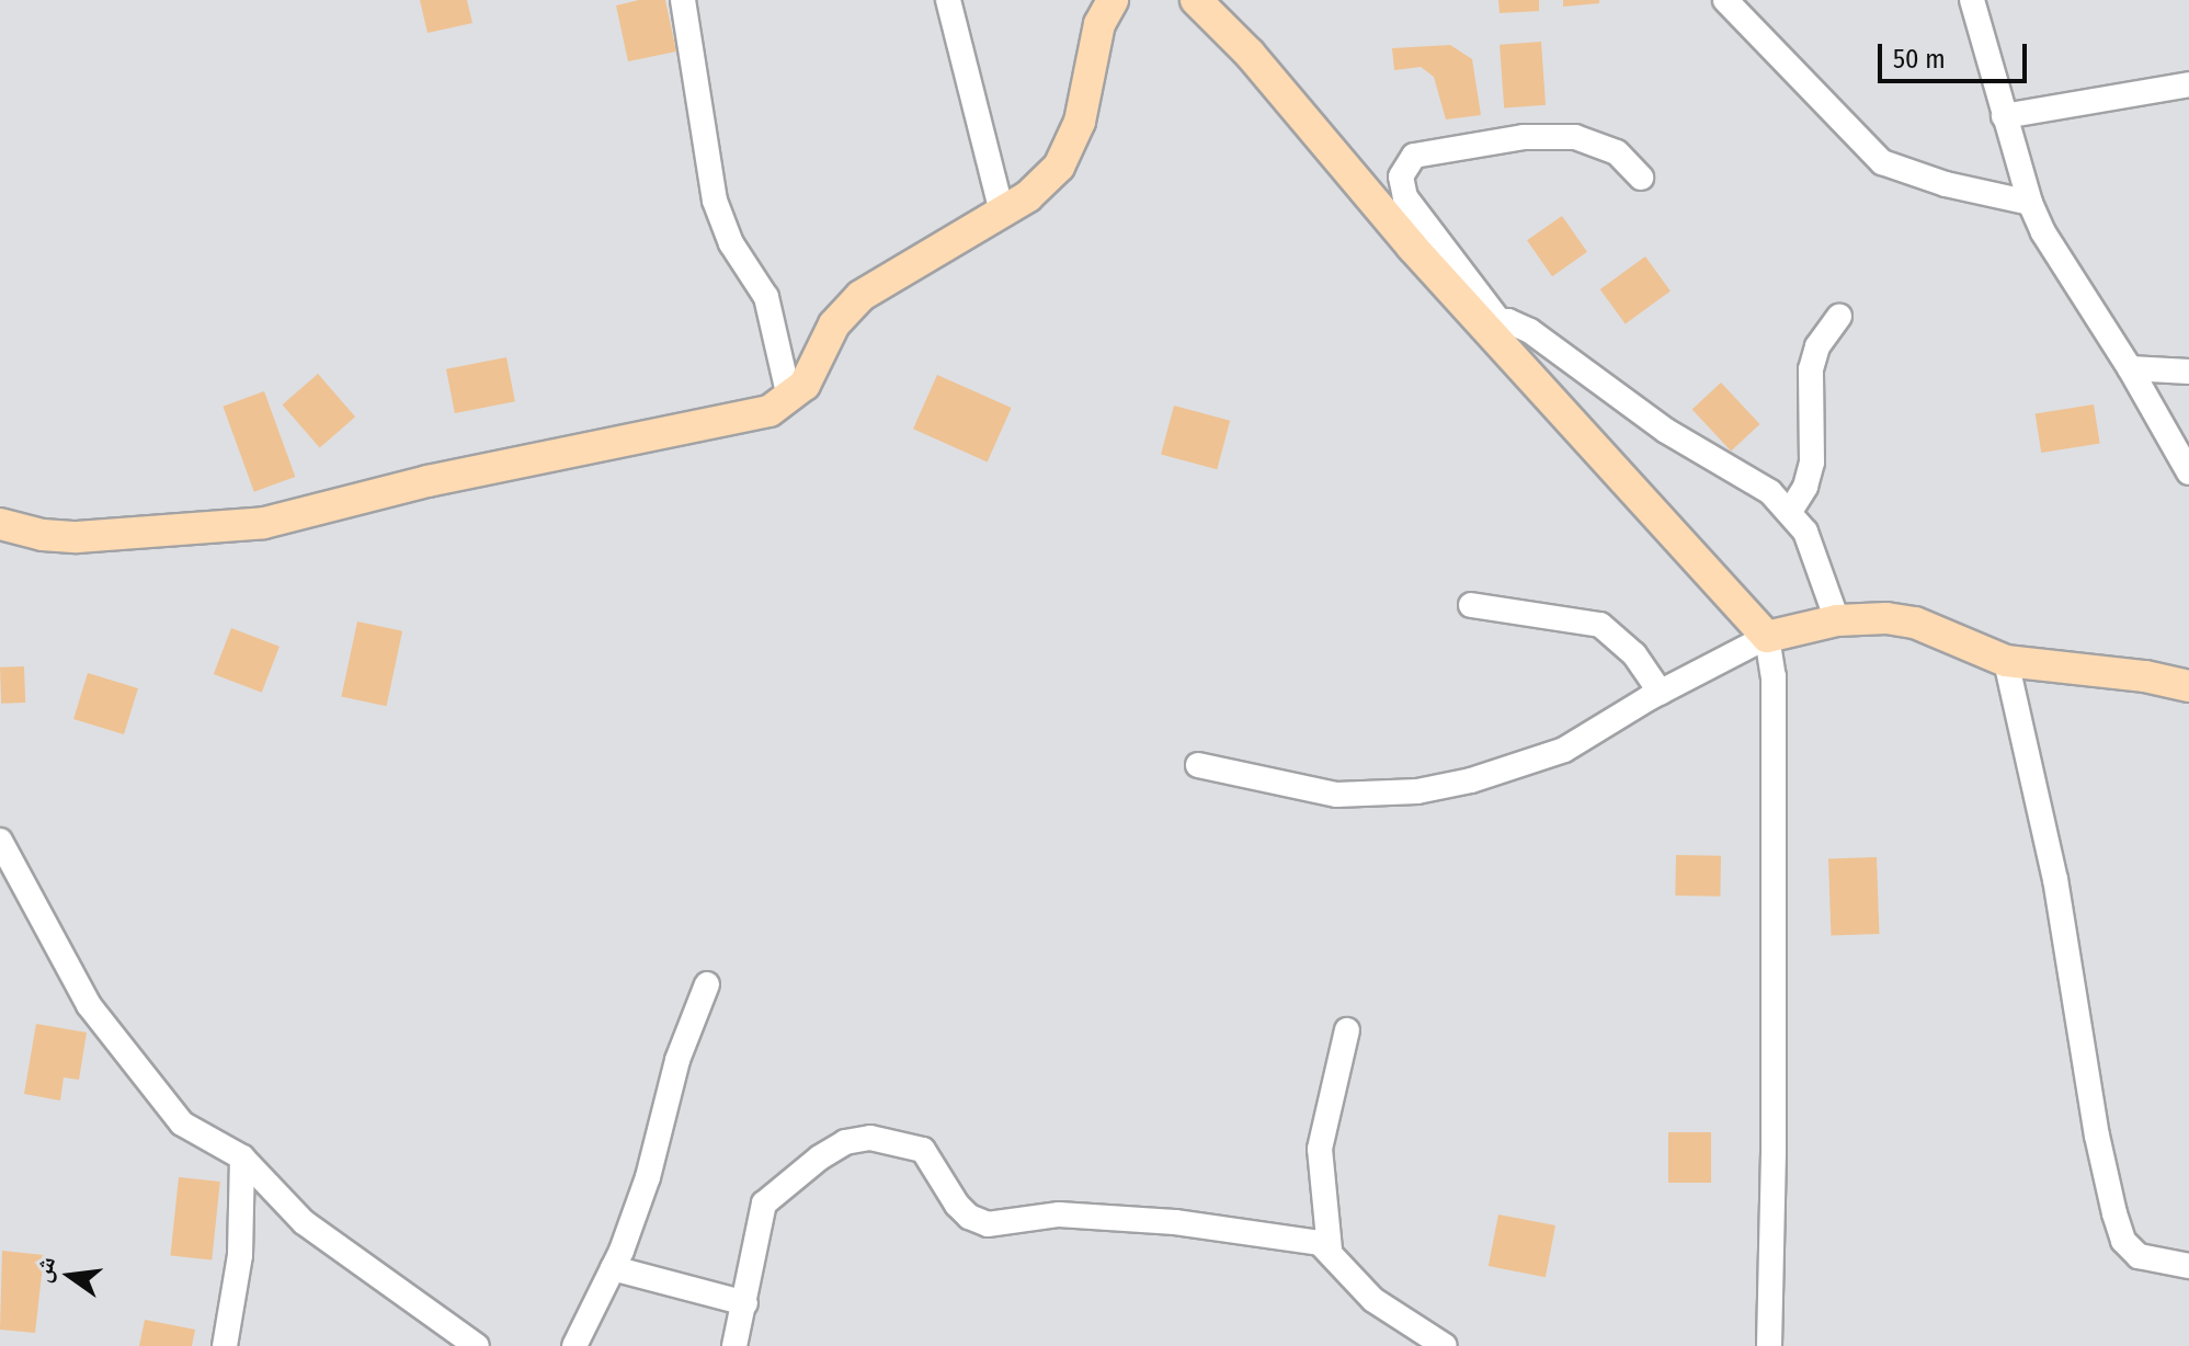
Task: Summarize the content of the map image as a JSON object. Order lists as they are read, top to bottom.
{
  "scale_bar": "50 m",
  "north": "left"
}
